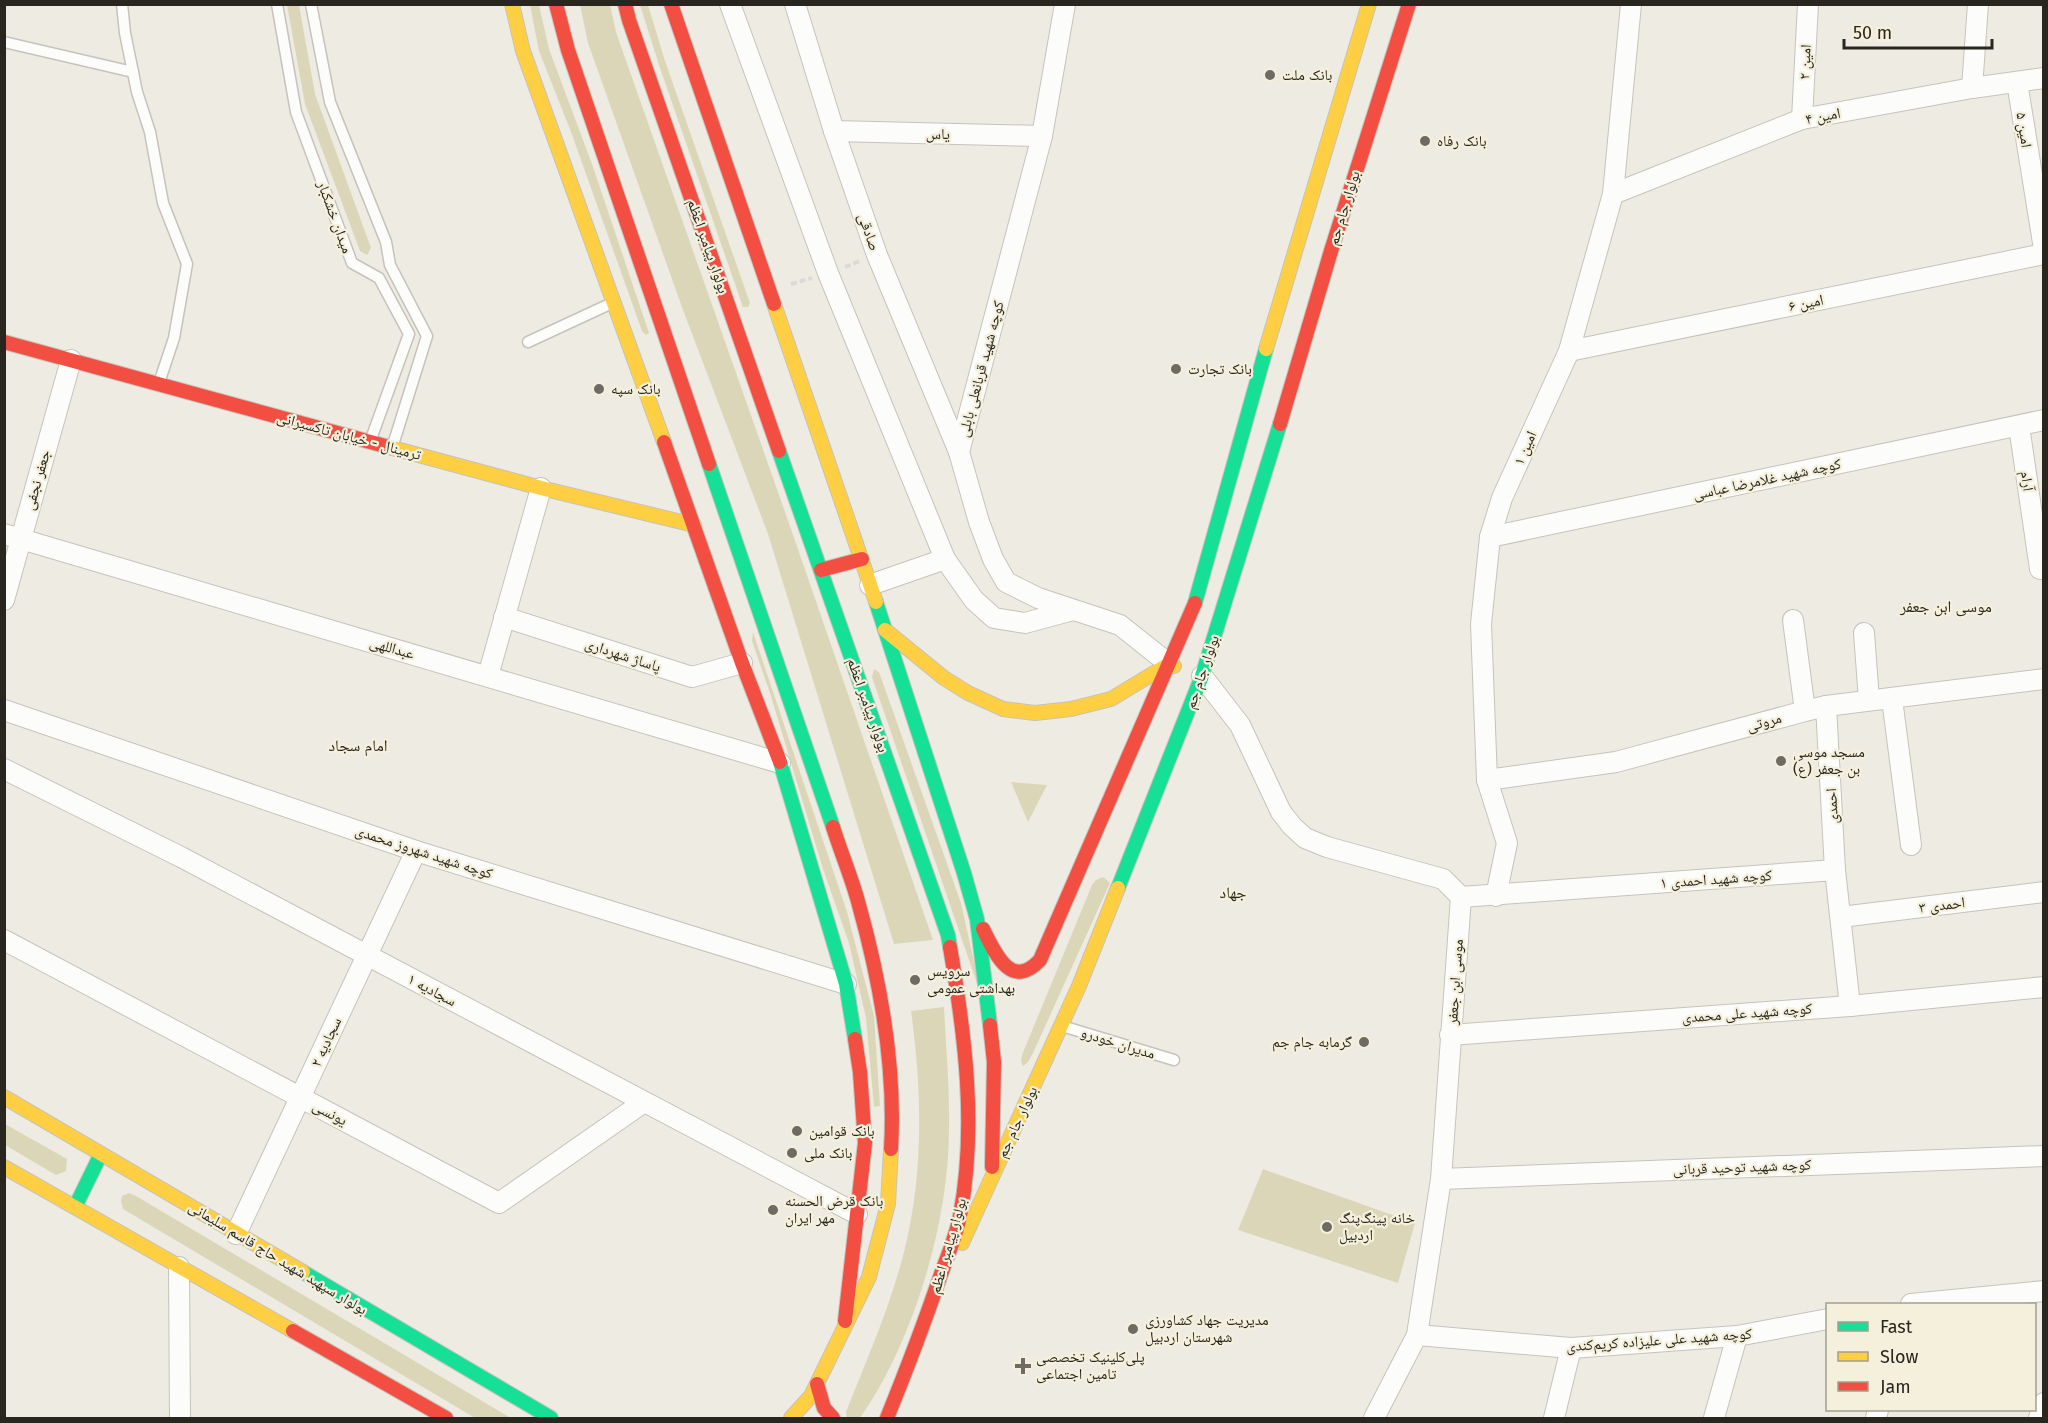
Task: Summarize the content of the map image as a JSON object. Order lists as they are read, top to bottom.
{
  "streets": {
    "main road": [
      "بولوار جام جم",
      "بولوار پیامبر اعظم",
      "ترمینال - خیابان تاکسیرانی",
      "بولوار سپهبد شهید حاج قاسم سلیمانی"
    ],
    "street": [
      "امین ۲",
      "امین ۴",
      "امین ۵",
      "یاس",
      "صادقی",
      "امین ۶",
      "کوچه شهید قربانعلی بابلی",
      "امین ۱",
      "کوچه شهید غلامرضا عباسی",
      "جعفر نجفی",
      "آرام",
      "عبداللهی",
      "پاساژ شهرداری",
      "مروتی",
      "احمدی",
      "کوچه شهید شهروز محمدی",
      "کوچه شهید احمدی ۱",
      "احمدی ۳",
      "موسی ابن جعفر",
      "سجادیه ۱",
      "کوچه شهید علی محمدی",
      "سجادیه ۲",
      "یونسی",
      "کوچه شهید توحید قربانی",
      "کوچه شهید علی علیزاده کریم‌کندی"
    ],
    "lane": ["میدان خشکبار", "مدیران خودرو"]
  },
  "crossings": [
    ["امین ۲", "امین ۴"],
    ["امین ۴", "امین ۵"],
    ["امین ۴", "امین ۱"],
    ["یاس", "صادقی"],
    ["یاس", "کوچه شهید قربانعلی بابلی"],
    ["بولوار جام جم", "بولوار پیامبر اعظم"],
    ["بولوار جام جم", "کوچه شهید قربانعلی بابلی"],
    ["بولوار جام جم", "مدیران خودرو"],
    ["میدان خشکبار", "ترمینال - خیابان تاکسیرانی"],
    ["صادقی", "کوچه شهید قربانعلی بابلی"],
    ["امین ۶", "امین ۱"],
    ["ترمینال - خیابان تاکسیرانی", "جعفر نجفی"],
    ["امین ۱", "کوچه شهید غلامرضا عباسی"],
    ["امین ۱", "مروتی"],
    ["امین ۱", "کوچه شهید احمدی ۱"],
    ["کوچه شهید غلامرضا عباسی", "آرام"],
    ["جعفر نجفی", "عبداللهی"],
    ["مروتی", "احمدی"],
    ["احمدی", "کوچه شهید احمدی ۱"],
    ["کوچه شهید شهروز محمدی", "سجادیه ۲"],
    ["کوچه شهید احمدی ۱", "موسی ابن جعفر"],
    ["موسی ابن جعفر", "کوچه شهید علی محمدی"],
    ["موسی ابن جعفر", "کوچه شهید توحید قربانی"],
    ["موسی ابن جعفر", "کوچه شهید علی علیزاده کریم‌کندی"],
    ["سجادیه ۱", "سجادیه ۲"],
    ["سجادیه ۱", "یونسی"],
    ["سجادیه ۲", "یونسی"],
    ["سجادیه ۲", "بولوار سپهبد شهید حاج قاسم سلیمانی"]
  ],
  "districts": ["موسی ابن جعفر", "امام سجاد", "جهاد"],
  "places": {
    "other": [
      "بانک ملت",
      "بانک رفاه",
      "بانک تجارت",
      "بانک سپه",
      "مسجد موسی بن جعفر (ع)",
      "سرویس بهداشتی عمومی",
      "گرمابه جام جم",
      "بانک قوامین",
      "بانک ملی",
      "بانک قرض الحسنه مهر ایران",
      "خانه پینگ‌پنگ اردبیل",
      "مدیریت جهاد کشاورزی شهرستان اردبیل"
    ],
    "health": ["پلی‌کلینیک تخصصی تامین اجتماعی"]
  },
  "legend": ["Fast", "Slow", "Jam"],
  "scale_bar": "50 m"
}
